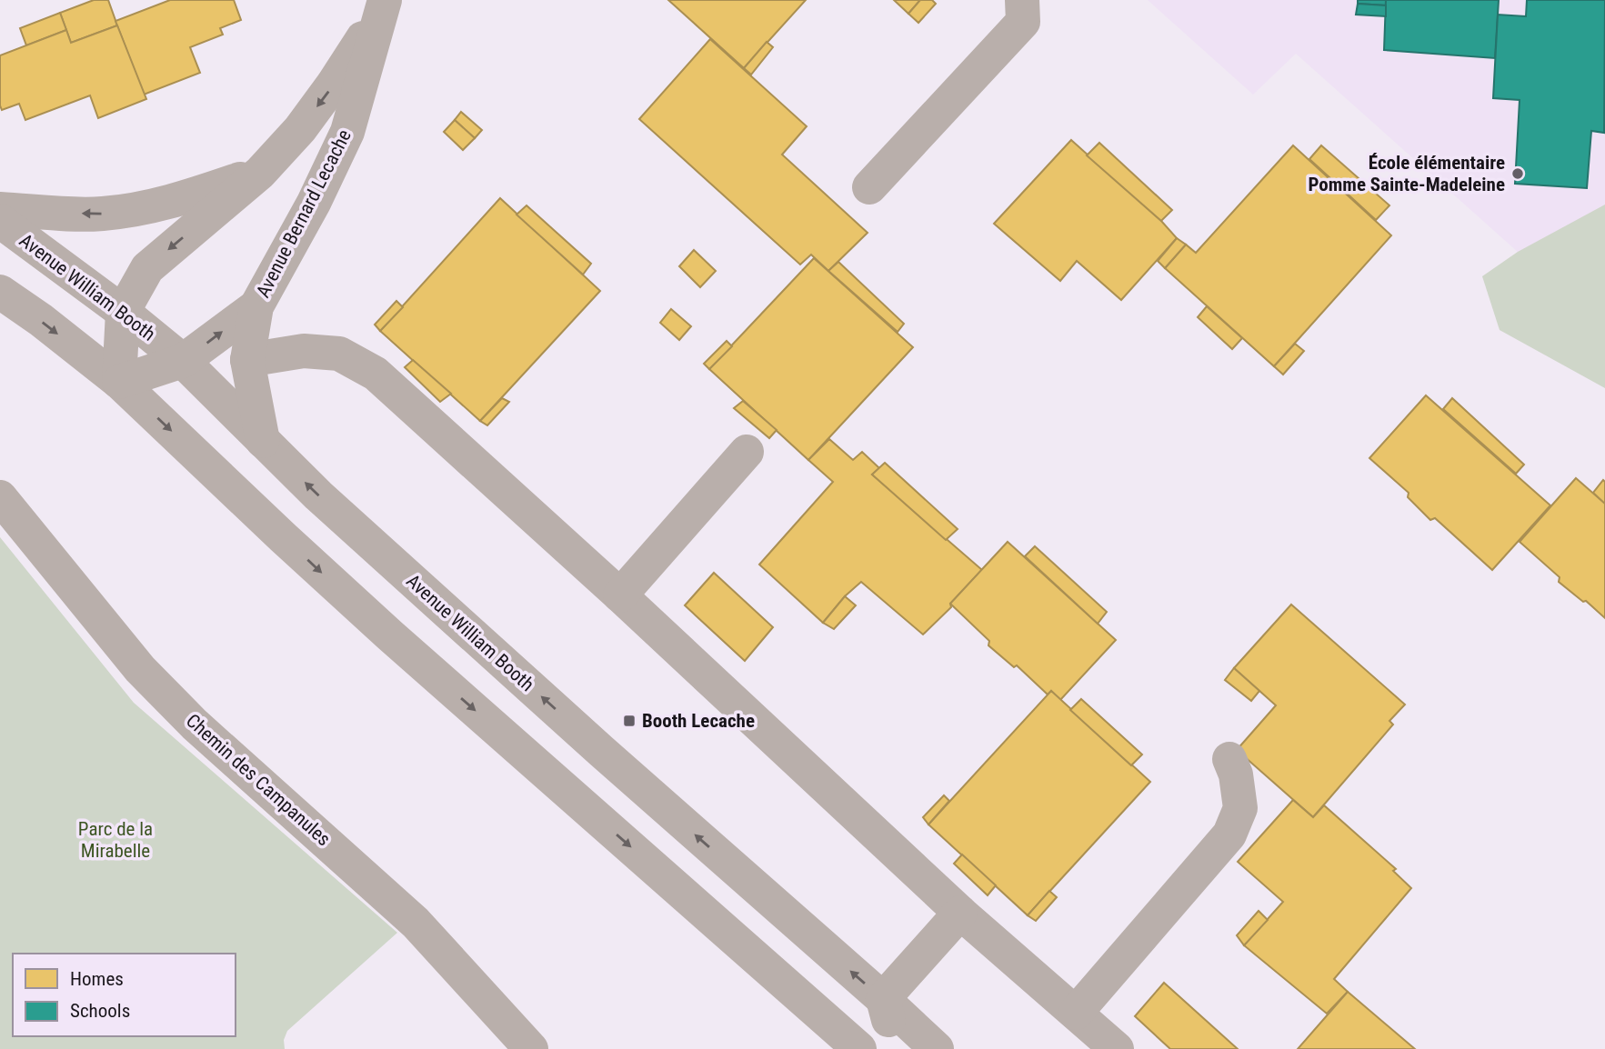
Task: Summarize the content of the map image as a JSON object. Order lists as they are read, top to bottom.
{
  "streets": {
    "street": ["Avenue Bernard Lecache", "Avenue William Booth", "Chemin des Campanules"]
  },
  "crossings": [
    ["Avenue Bernard Lecache", "Avenue William Booth"]
  ],
  "parks": ["Parc de la Mirabelle"],
  "places": {
    "other": ["École élémentaire Pomme Sainte-Madeleine"],
    "transit": ["Booth Lecache"]
  },
  "legend": ["Homes", "Schools"]
}
